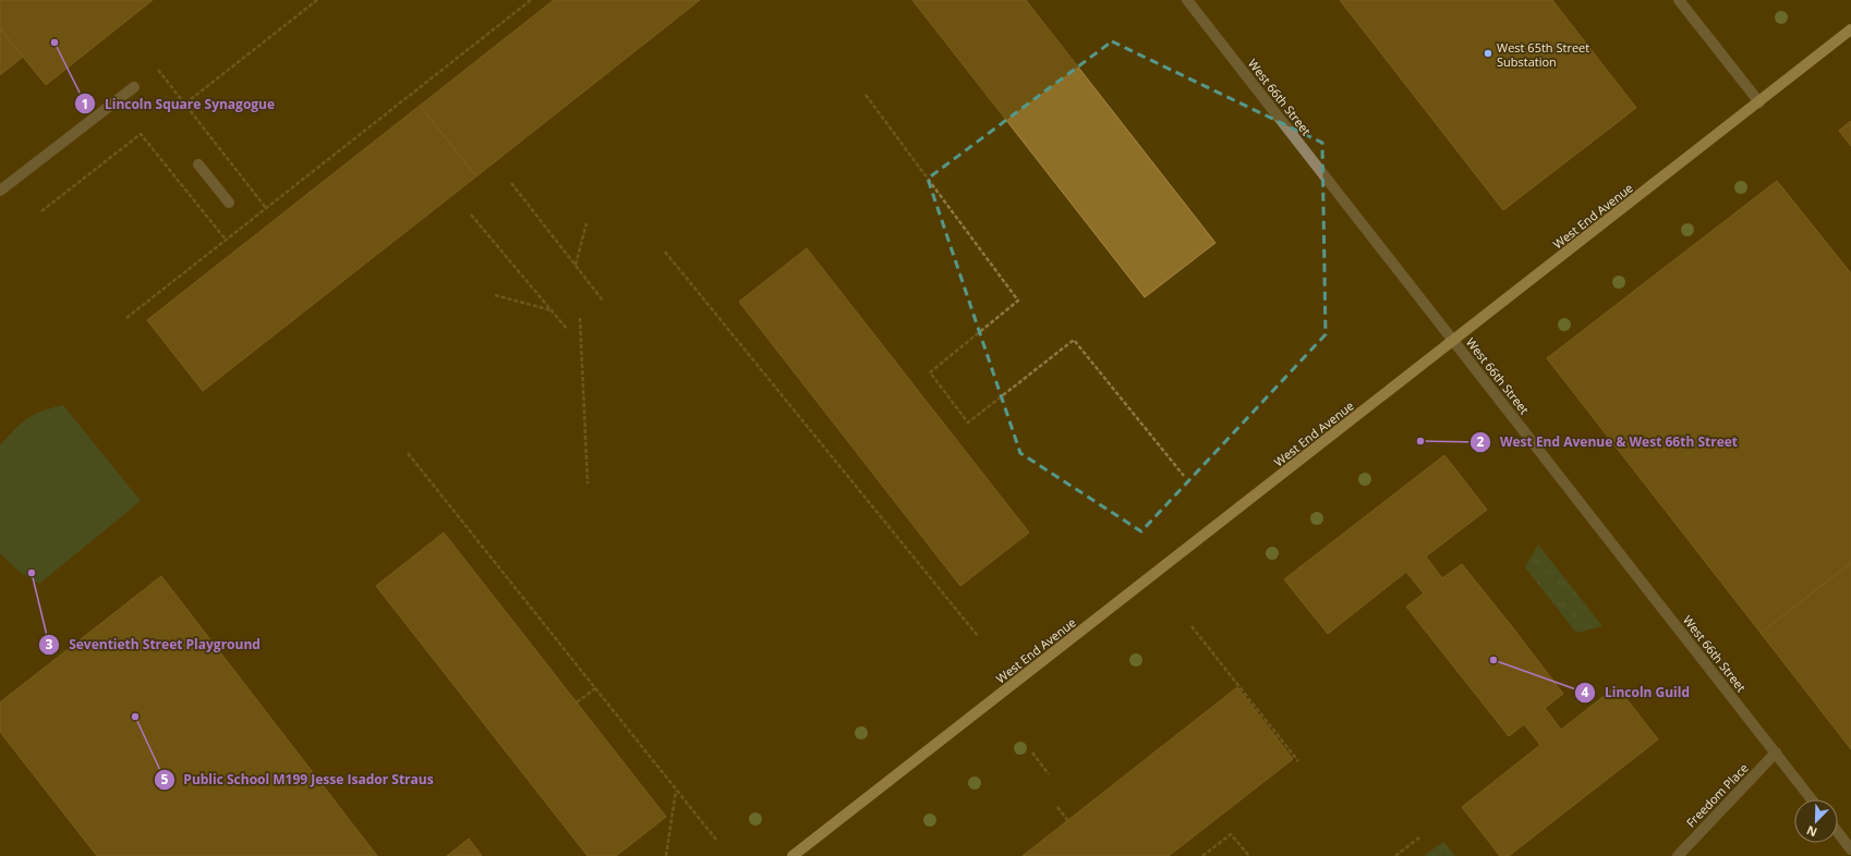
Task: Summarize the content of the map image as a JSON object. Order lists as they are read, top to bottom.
{
  "streets": {
    "main road": ["West End Avenue"],
    "street": ["West 66th Street", "Freedom Place"]
  },
  "crossings": [
    ["West 66th Street", "West End Avenue"],
    ["West 66th Street", "Freedom Place"]
  ],
  "places": [
    "Lincoln Square Synagogue",
    "West 65th Street Substation",
    "West End Avenue & West 66th Street",
    "Seventieth Street Playground",
    "Lincoln Guild",
    "Public School M199 Jesse Isador Straus"
  ],
  "north": "bottom left"
}
